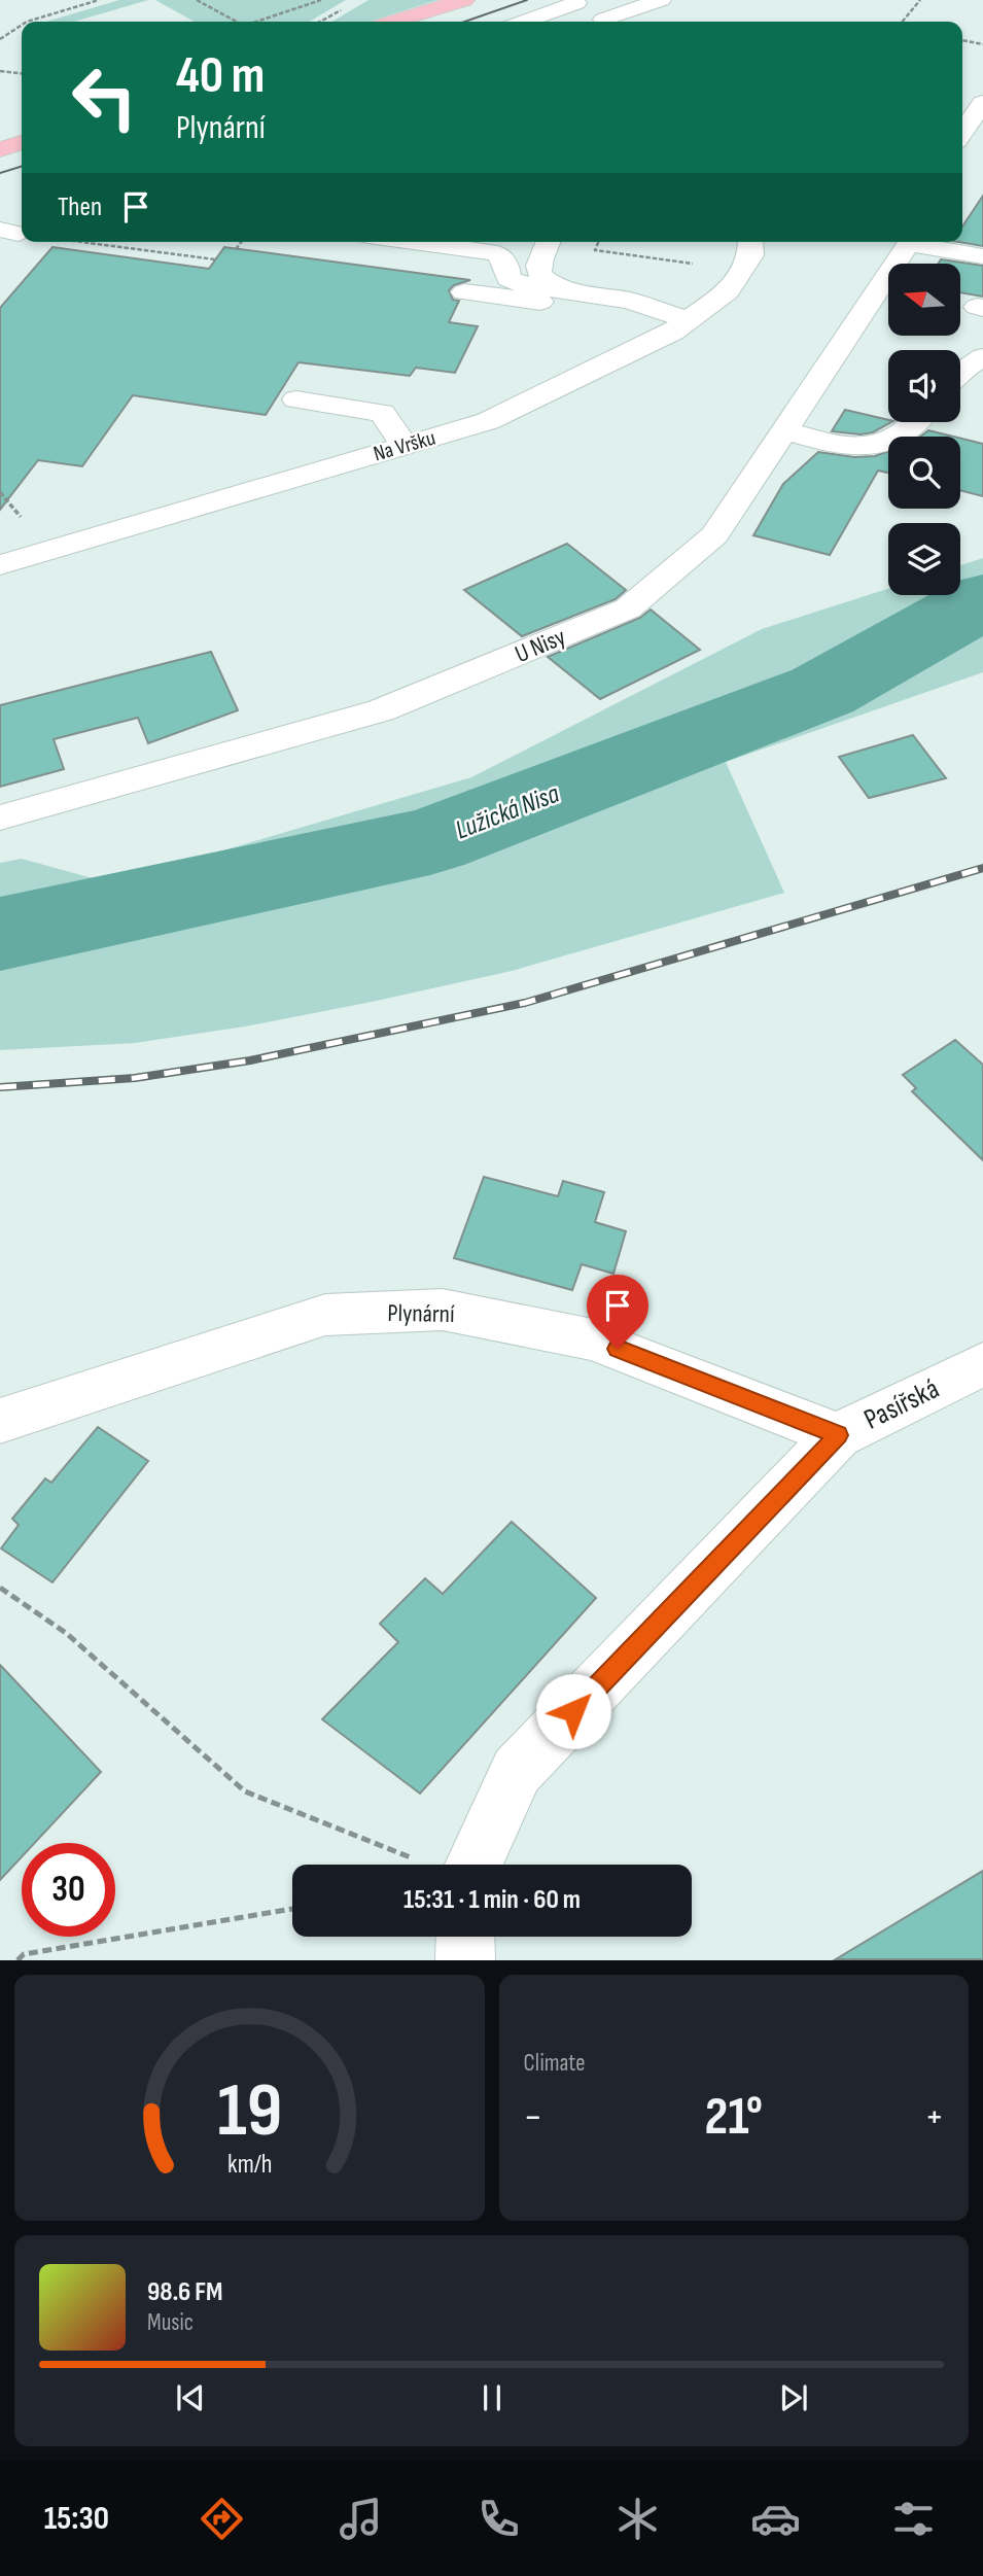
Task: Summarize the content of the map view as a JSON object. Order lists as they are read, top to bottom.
{
  "streets": {
    "street": [
      "Na Vršku",
      "U Nisy",
      "Plynární",
      "Pasířská"
    ]
  },
  "crossings": [
    ["Plynární", "Pasířská"]
  ],
  "water": ["Lužická Nisa"],
  "north": "left",
  "page": {
    "turn": ["40 m", "Plynární"],
    "then": "Then",
    "limit": "30",
    "trip": "15:31 · 1 min · 60 m",
    "tile": "Climate",
    "heat": ["−", "21°", "+"],
    "song": ["98.6 FM", "Music"],
    "tabs": "15:30",
    "gauge": ["19", "km/h"]
  }
}
